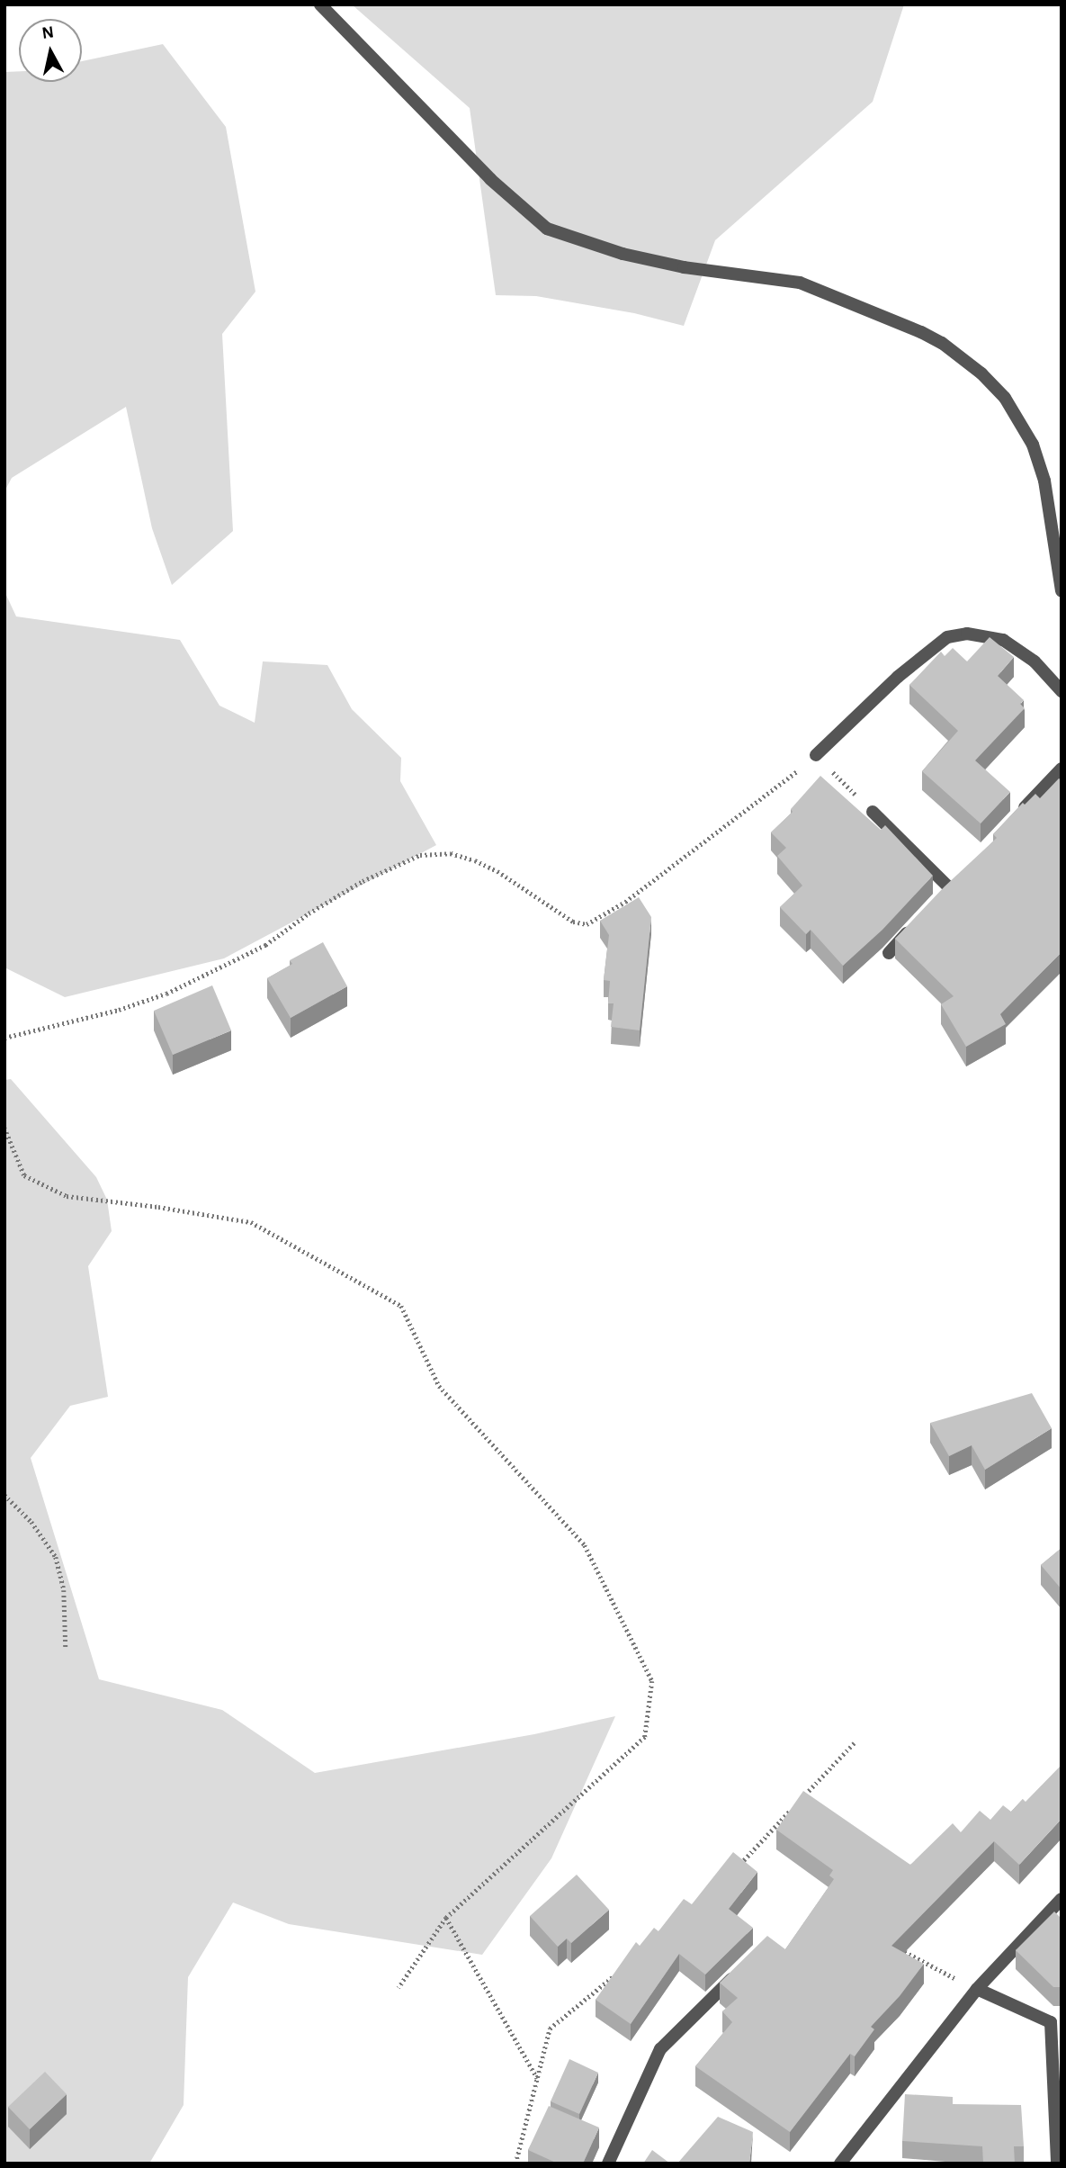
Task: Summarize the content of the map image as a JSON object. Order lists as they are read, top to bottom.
{
  "north": "top"
}
